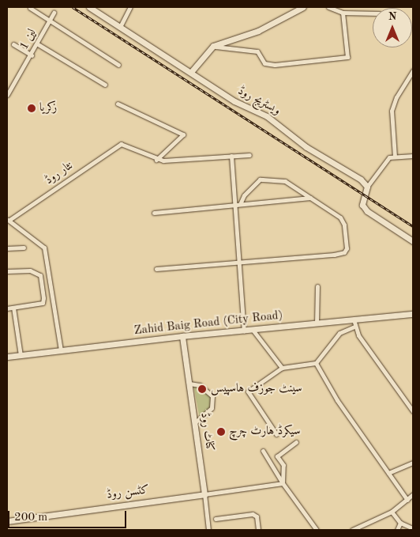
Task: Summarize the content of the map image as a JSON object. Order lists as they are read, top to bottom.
{
  "streets": {
    "main road": [
      "ویسٹریج روڈ",
      "Zahid Baig Road (City Road)",
      "کناٹ روڈ",
      "کٹسن روڈ"
    ],
    "street": ["لین 1", "نثار روڈ"]
  },
  "crossings": [
    ["Zahid Baig Road (City Road)", "کناٹ روڈ"],
    ["کناٹ روڈ", "کٹسن روڈ"]
  ],
  "places": ["زکریا", "سینٹ جوزف ہاسپیس", "سیکرڈ ہارٹ چرچ"],
  "scale_bar": "200 m",
  "north": "top"
}
